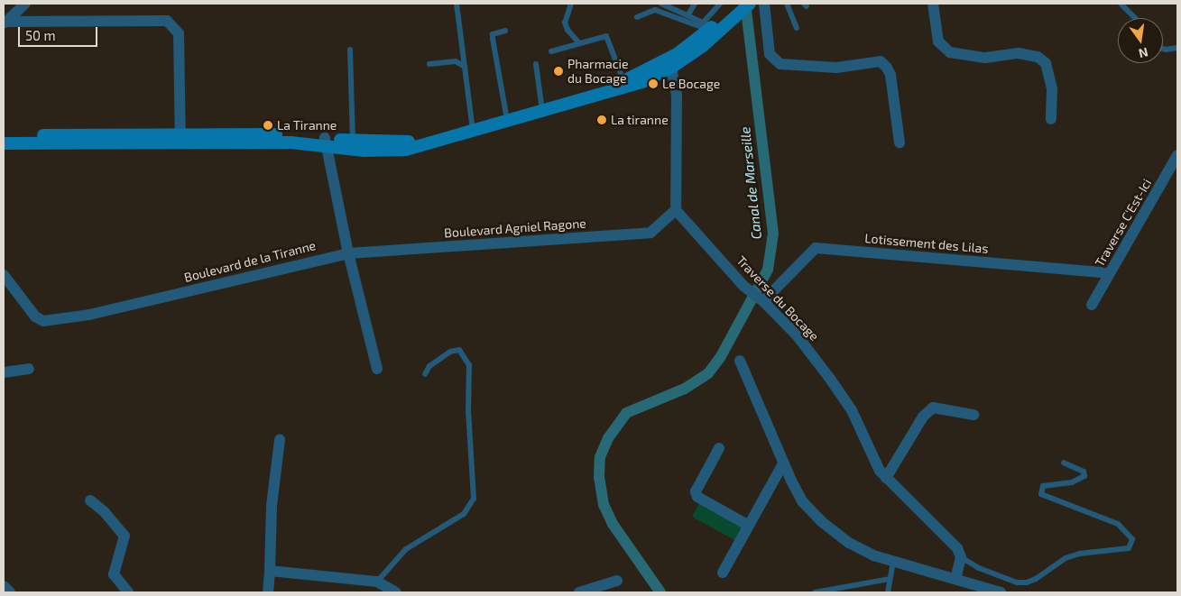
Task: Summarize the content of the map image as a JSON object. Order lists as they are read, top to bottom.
{
  "streets": {
    "street": [
      "Traverse C'Est-Ici",
      "Boulevard Agniel Ragone",
      "Lotissement des Lilas",
      "Boulevard de la Tiranne",
      "Traverse du Bocage"
    ]
  },
  "crossings": [
    ["Traverse C'Est-Ici", "Lotissement des Lilas"],
    ["Boulevard Agniel Ragone", "Boulevard de la Tiranne"],
    ["Boulevard Agniel Ragone", "Traverse du Bocage"],
    ["Lotissement des Lilas", "Traverse du Bocage"]
  ],
  "water": ["Canal de Marseille"],
  "places": [
    "Pharmacie du Bocage",
    "Le Bocage",
    "La tiranne",
    "La Tiranne"
  ],
  "scale_bar": "50 m",
  "north": "bottom"
}
